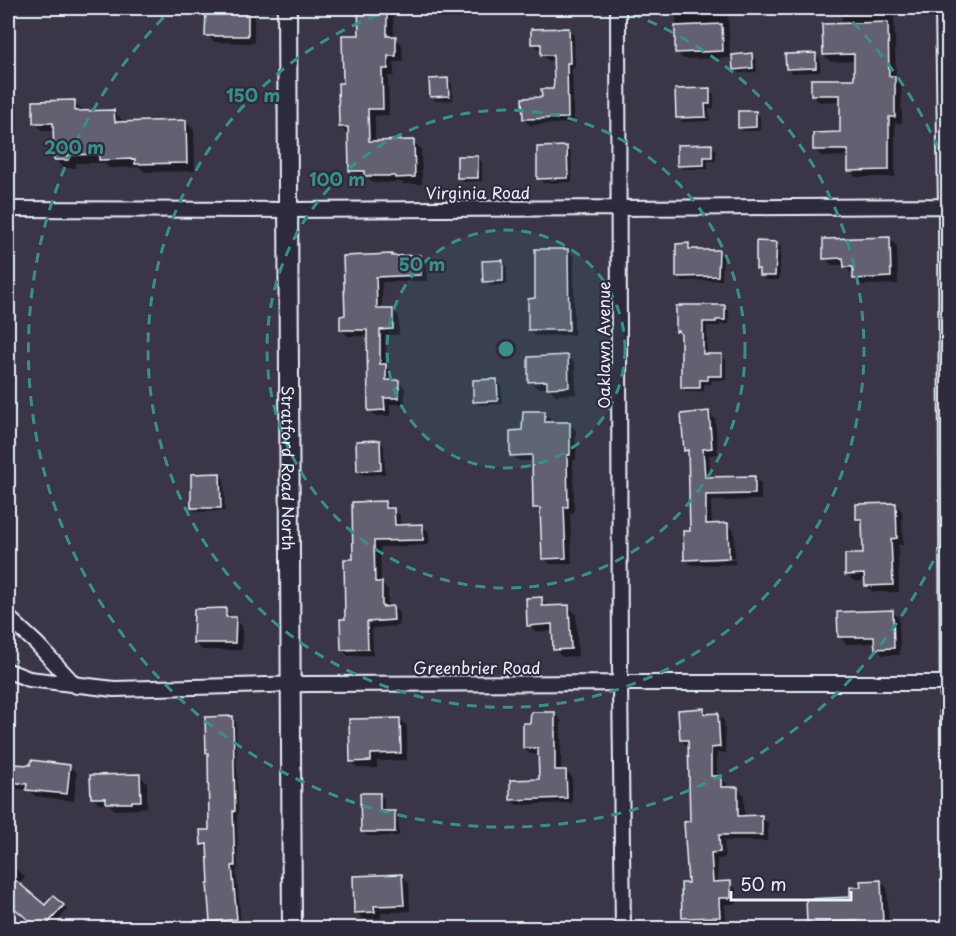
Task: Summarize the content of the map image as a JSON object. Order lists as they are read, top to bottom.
{
  "streets": {
    "main road": ["Stratford Road North"],
    "street": ["Virginia Road", "Oaklawn Avenue", "Greenbrier Road"]
  },
  "crossings": [
    ["Virginia Road", "Oaklawn Avenue"],
    ["Virginia Road", "Stratford Road North"],
    ["Oaklawn Avenue", "Greenbrier Road"],
    ["Stratford Road North", "Greenbrier Road"]
  ],
  "scale_bar": "50 m",
  "rings": [
    "150 m",
    "200 m",
    "100 m",
    "50 m"
  ]
}
